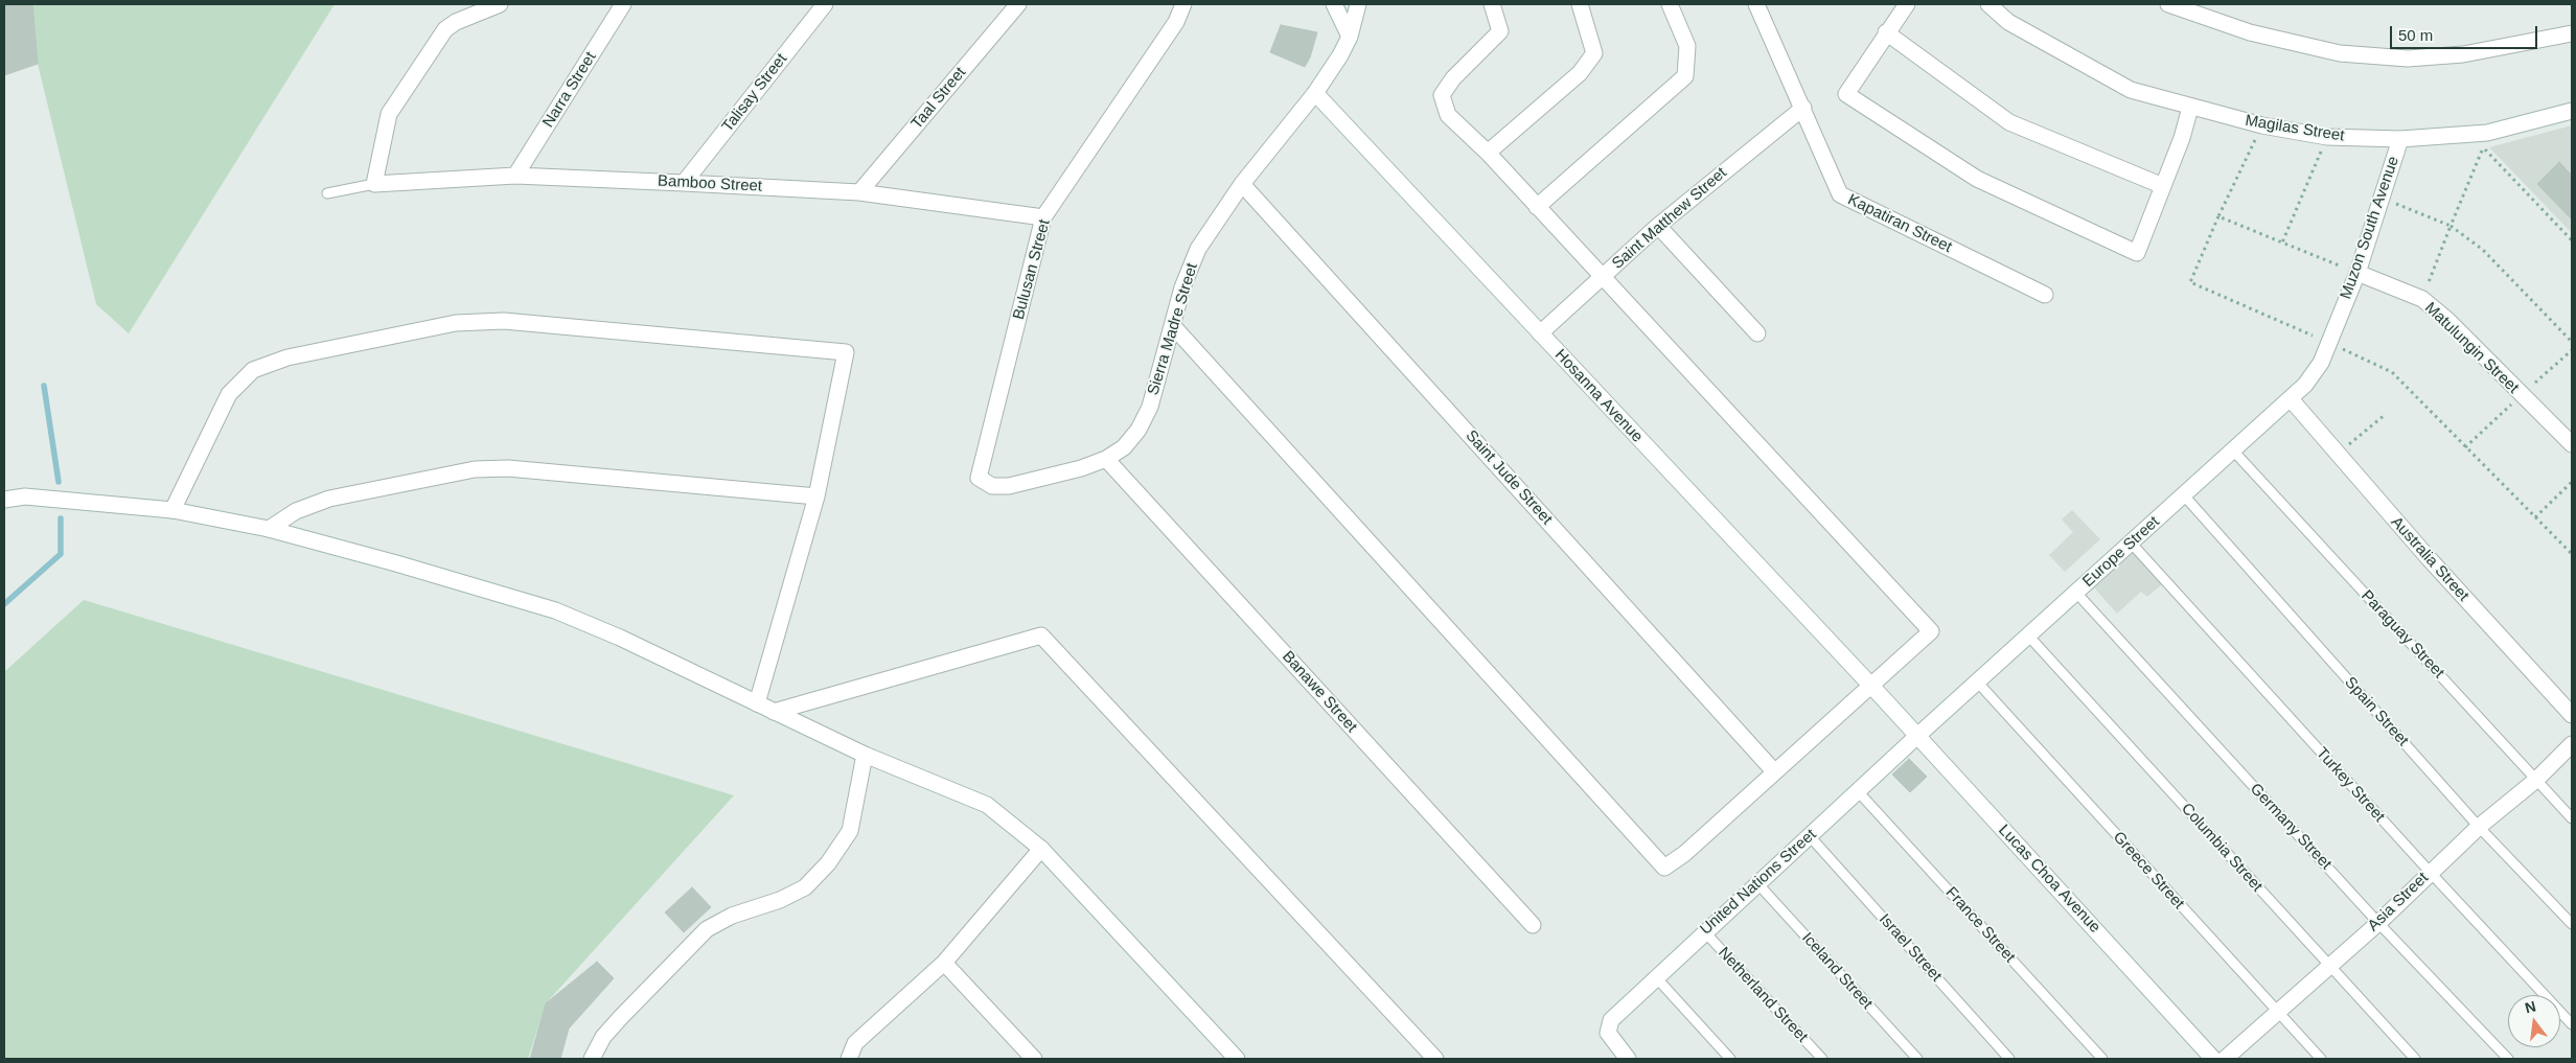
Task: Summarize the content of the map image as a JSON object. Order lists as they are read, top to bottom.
{
  "streets": {
    "street": [
      "Narra Street",
      "Talisay Street",
      "Taal Street",
      "Magilas Street",
      "Bamboo Street",
      "Saint Matthew Street",
      "Kapatiran Street",
      "Muzon South Avenue",
      "Bulusan Street",
      "Sierra Madre Street",
      "Matulungin Street",
      "Hosanna Avenue",
      "Saint Jude Street",
      "Europe Street",
      "Australia Street",
      "Banawe Street",
      "Lucas Choa Avenue",
      "United Nations Street",
      "Asia Street"
    ],
    "lane": [
      "Paraguay Street",
      "Spain Street",
      "Turkey Street",
      "Germany Street",
      "Columbia Street",
      "Greece Street",
      "France Street",
      "Israel Street",
      "Iceland Street",
      "Netherland Street"
    ]
  },
  "crossings": [
    ["Narra Street", "Bamboo Street"],
    ["Talisay Street", "Bamboo Street"],
    ["Taal Street", "Bamboo Street"],
    ["Magilas Street", "Muzon South Avenue"],
    ["Bamboo Street", "Bulusan Street"],
    ["Saint Matthew Street", "Kapatiran Street"],
    ["Saint Matthew Street", "Hosanna Avenue"],
    ["Muzon South Avenue", "Matulungin Street"],
    ["Muzon South Avenue", "Europe Street"],
    ["Bulusan Street", "Sierra Madre Street"],
    ["Sierra Madre Street", "Hosanna Avenue"],
    ["Sierra Madre Street", "Saint Jude Street"],
    ["Sierra Madre Street", "Banawe Street"],
    ["Hosanna Avenue", "Lucas Choa Avenue"],
    ["Europe Street", "Australia Street"],
    ["Europe Street", "Paraguay Street"],
    ["Europe Street", "Spain Street"],
    ["Europe Street", "Turkey Street"],
    ["Europe Street", "Germany Street"],
    ["Europe Street", "Columbia Street"],
    ["Europe Street", "Greece Street"],
    ["Europe Street", "Lucas Choa Avenue"],
    ["Europe Street", "United Nations Street"],
    ["Paraguay Street", "Asia Street"],
    ["Spain Street", "Asia Street"],
    ["Turkey Street", "Asia Street"],
    ["Germany Street", "Asia Street"],
    ["Columbia Street", "Asia Street"],
    ["Greece Street", "Asia Street"],
    ["Lucas Choa Avenue", "United Nations Street"],
    ["United Nations Street", "France Street"],
    ["United Nations Street", "Israel Street"],
    ["United Nations Street", "Iceland Street"],
    ["United Nations Street", "Netherland Street"]
  ],
  "scale_bar": "50 m",
  "north": "top"
}
